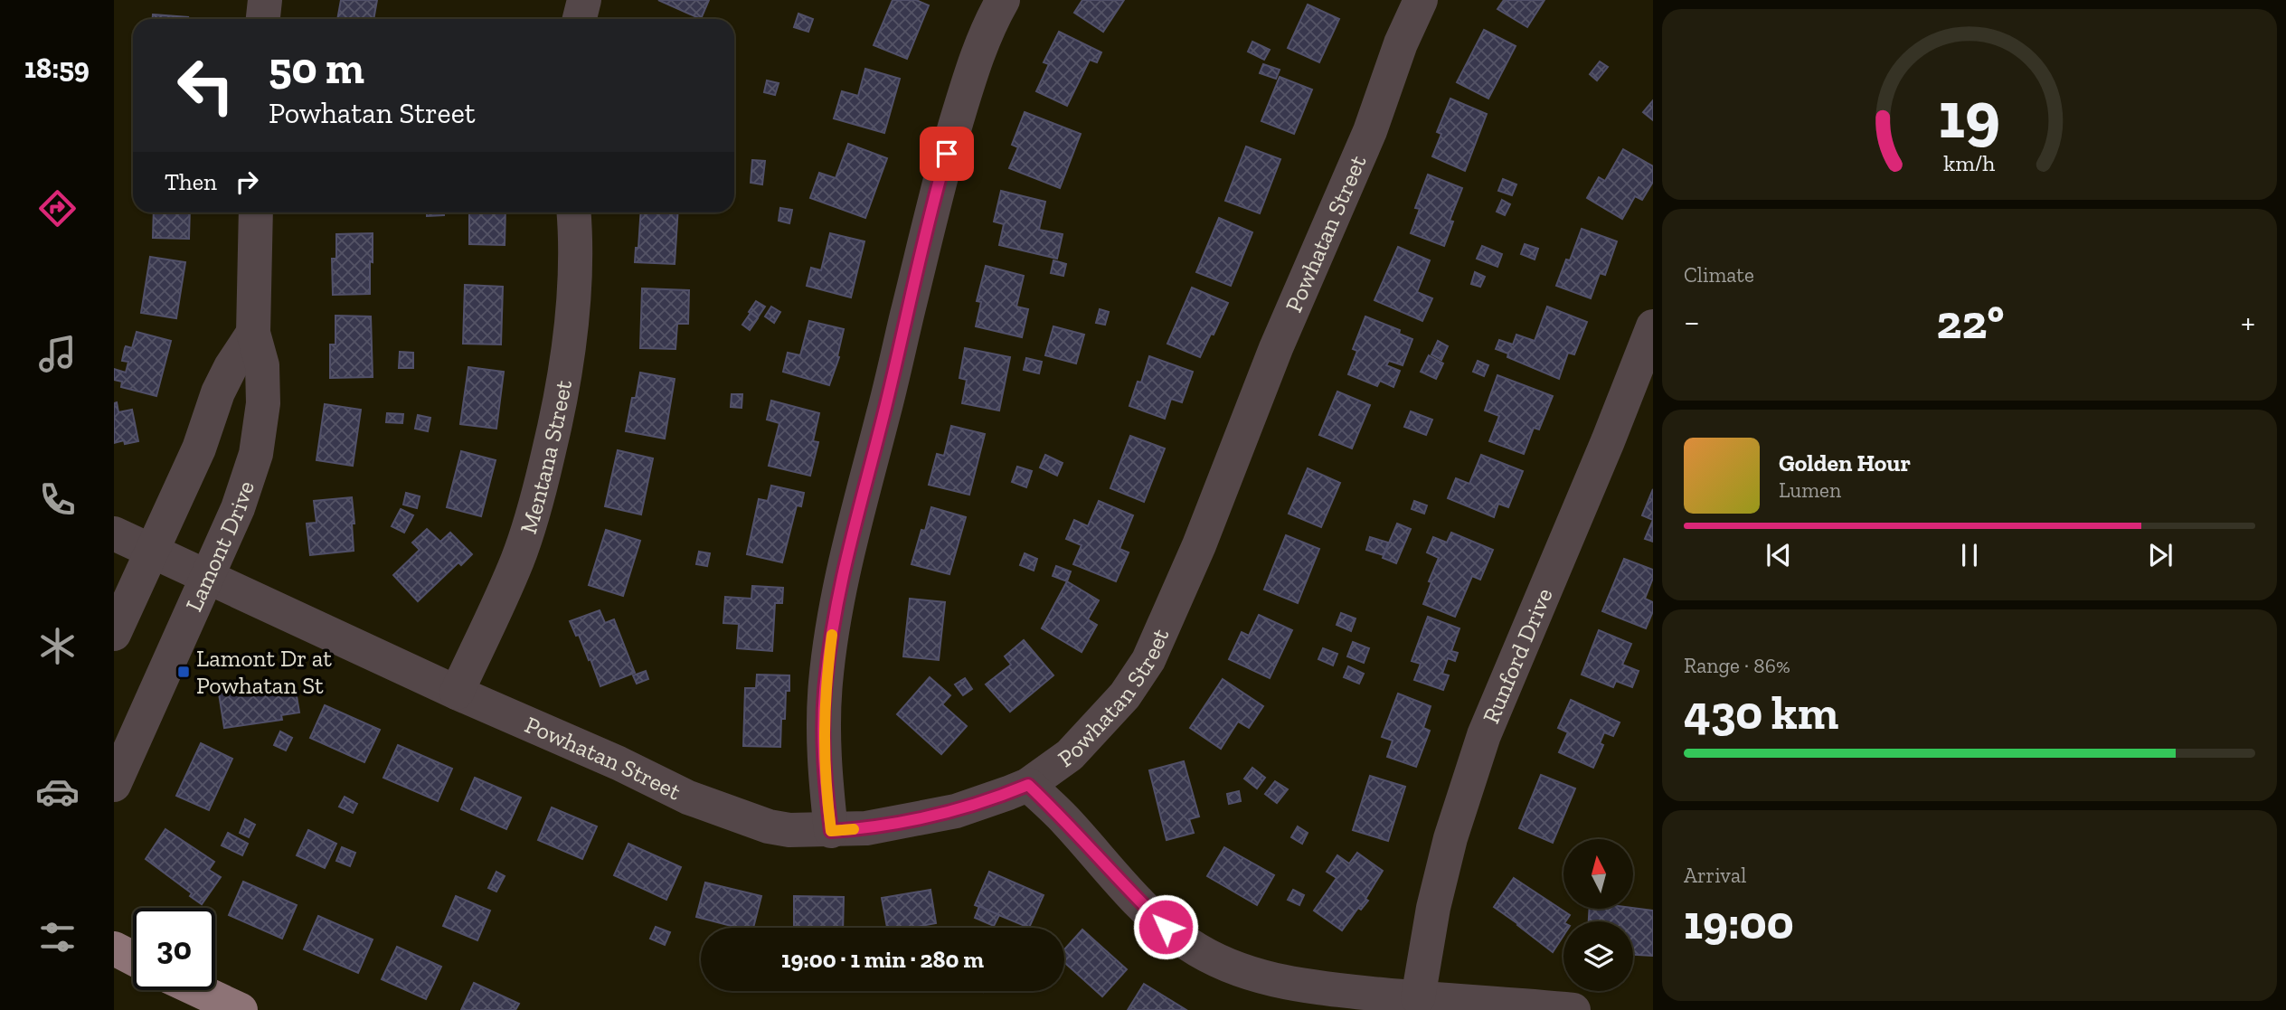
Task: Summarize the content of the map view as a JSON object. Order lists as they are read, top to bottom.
{
  "streets": {
    "street": [
      "Powhatan Street",
      "Mentana Street",
      "Lamont Drive",
      "Runford Drive"
    ]
  },
  "crossings": [
    ["Powhatan Street", "Mentana Street"],
    ["Powhatan Street", "Lamont Drive"]
  ],
  "places": {
    "transit": ["Lamont Dr at Powhatan St"]
  },
  "north": "top",
  "page": {
    "tabs": "18:59",
    "turn": ["50 m", "Powhatan Street"],
    "then": "Then",
    "tile": [
      "Climate",
      ["Range · 86%", "430 km"],
      ["Arrival", "19:00"]
    ],
    "heat": ["−", "22°", "+"],
    "song": ["Golden Hour", "Lumen"],
    "limit": "30",
    "trip": "19:00 · 1 min · 280 m",
    "gauge": ["19", "km/h"]
  }
}
